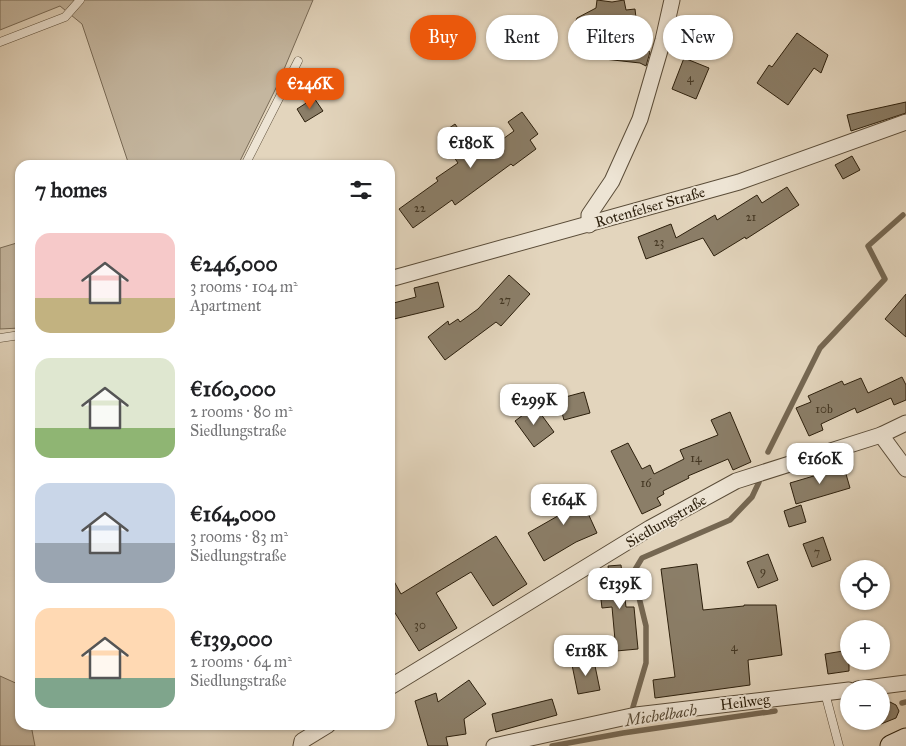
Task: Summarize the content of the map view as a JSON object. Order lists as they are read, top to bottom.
{
  "streets": {
    "street": ["Rotenfelser Straße", "Siedlungstraße", "Heilweg"]
  },
  "water": ["Michelbach"],
  "house_numbers": [
    "4",
    "22",
    "21",
    "23",
    "27",
    "10b",
    "14",
    "16",
    "7",
    "9",
    "30",
    "4"
  ],
  "page": {
    "chip": [
      "Buy",
      "Rent",
      "Filters",
      "New"
    ],
    "price": [
      "€246K",
      "€180K",
      "€299K",
      "€160K",
      "€164K",
      "€139K",
      "€118K"
    ],
    "heading": "7 homes",
    "list": [
      {
        "name": "€246,000",
        "note": "3 rooms · 104 m² · Apartment"
      },
      {
        "name": "€160,000",
        "note": "2 rooms · 80 m² · Siedlungstraße"
      },
      {
        "name": "€164,000",
        "note": "3 rooms · 83 m² · Siedlungstraße"
      },
      {
        "name": "€139,000",
        "note": "2 rooms · 64 m² · Siedlungstraße"
      }
    ],
    "map_buttons": ["+", "−"]
  }
}
